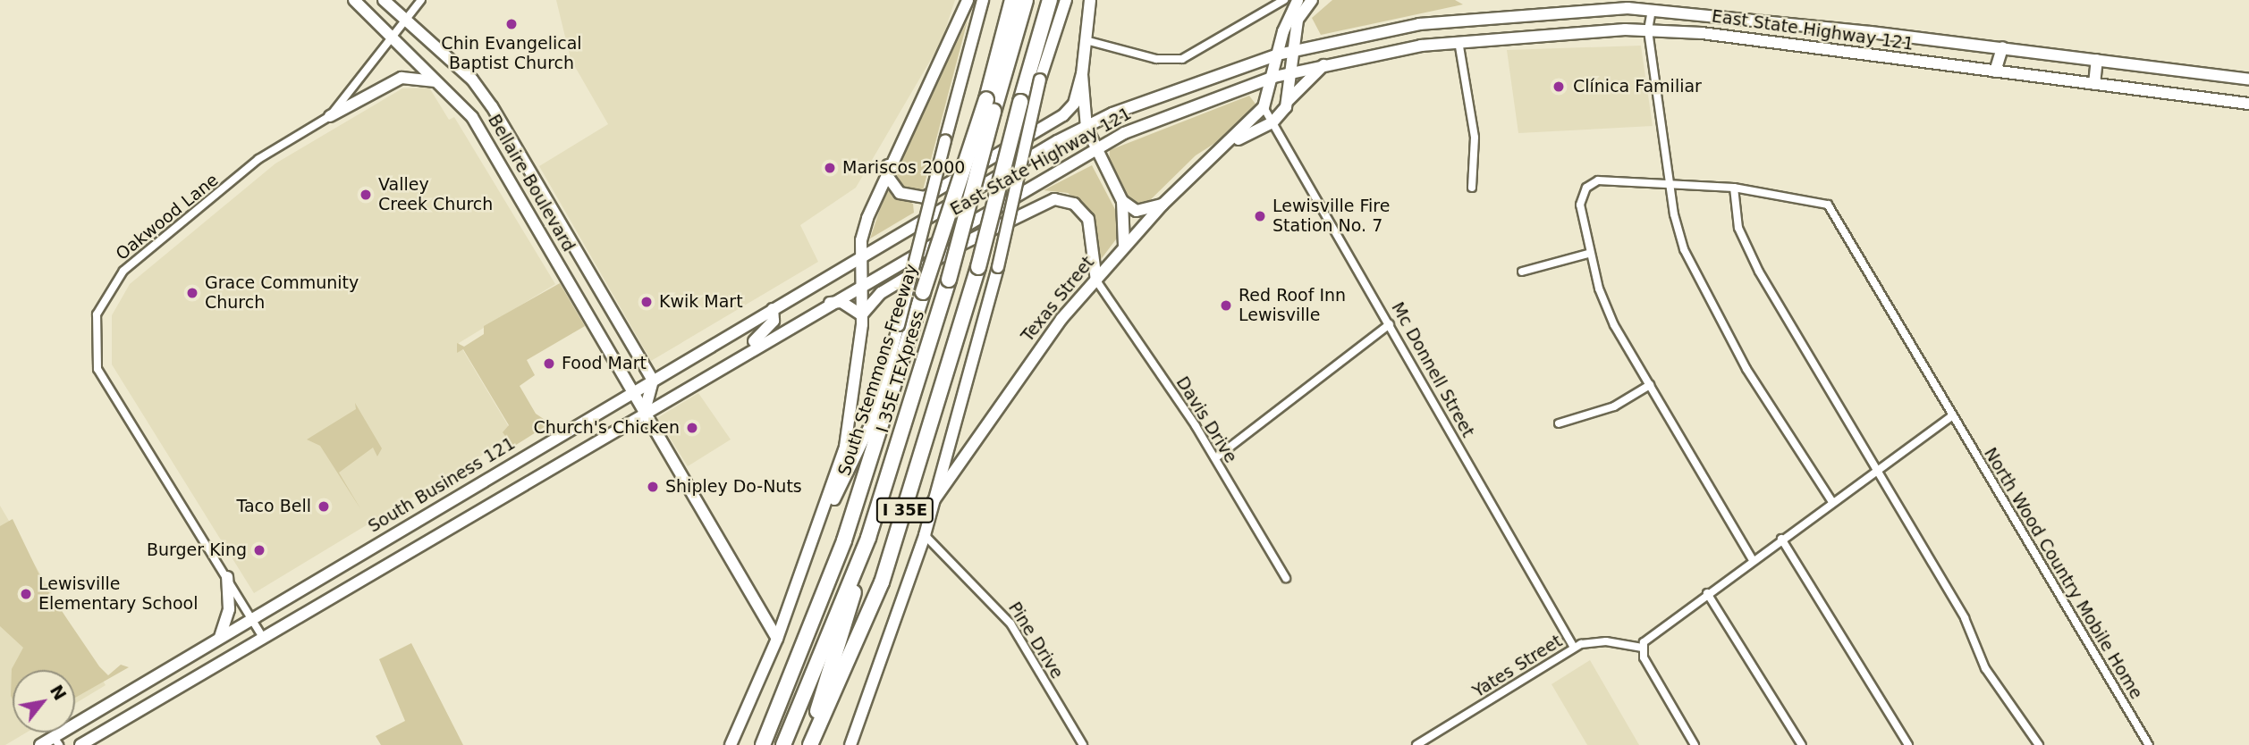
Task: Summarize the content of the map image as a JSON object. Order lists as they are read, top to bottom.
{
  "streets": {
    "highway": ["South Stemmons Freeway", "I 35E TEXpress", "I 35E"],
    "main road": [
      "East State Highway 121",
      "Bellaire Boulevard",
      "Texas Street",
      "South Business 121"
    ],
    "street": [
      "Oakwood Lane",
      "Mc Donnell Street",
      "Davis Drive",
      "North Wood Country Mobile Home",
      "Pine Drive",
      "Yates Street"
    ]
  },
  "crossings": [
    ["East State Highway 121", "Texas Street"],
    ["East State Highway 121", "South Stemmons Freeway"],
    ["East State Highway 121", "South Business 121"],
    ["Bellaire Boulevard", "Oakwood Lane"],
    ["Bellaire Boulevard", "South Stemmons Freeway"],
    ["Bellaire Boulevard", "South Business 121"],
    ["Oakwood Lane", "South Business 121"],
    ["Texas Street", "Mc Donnell Street"],
    ["Texas Street", "Davis Drive"],
    ["South Stemmons Freeway", "I 35E TEXpress"],
    ["South Stemmons Freeway", "South Business 121"],
    ["Mc Donnell Street", "Yates Street"]
  ],
  "places": [
    "Chin Evangelical Baptist Church",
    "Clínica Familiar",
    "Mariscos 2000",
    "Valley Creek Church",
    "Lewisville Fire Station No. 7",
    "Grace Community Church",
    "Kwik Mart",
    "Red Roof Inn Lewisville",
    "Food Mart",
    "Church's Chicken",
    "Shipley Do-Nuts",
    "Taco Bell",
    "Burger King",
    "Lewisville Elementary School"
  ],
  "north": "top right"
}
